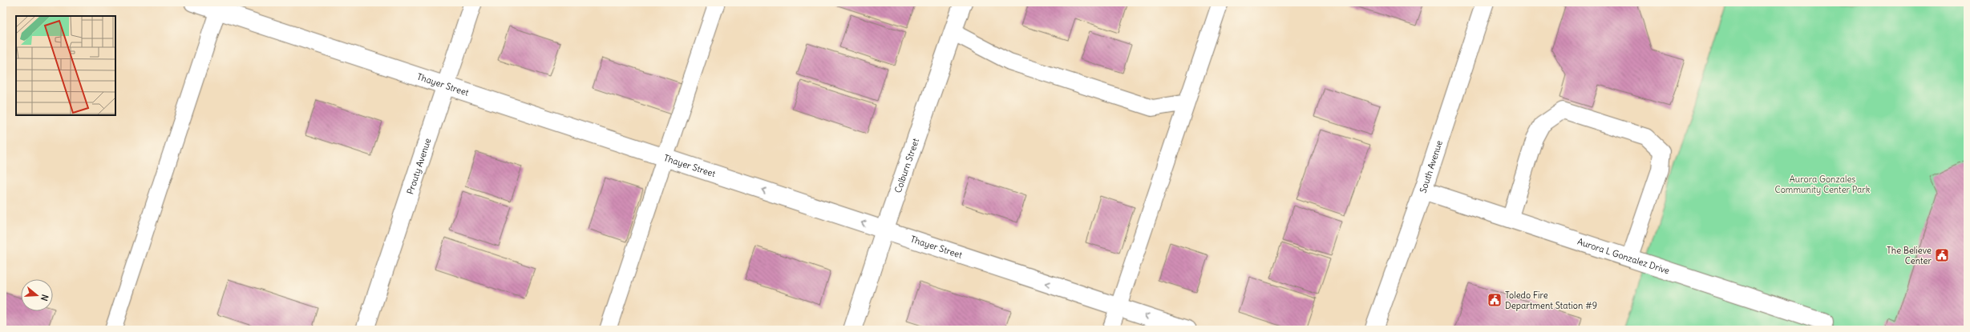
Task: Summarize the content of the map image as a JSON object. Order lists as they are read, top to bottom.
{
  "streets": {
    "street": [
      "Thayer Street",
      "Colburn Street",
      "Prouty Avenue",
      "South Avenue",
      "Aurora L Gonzalez Drive"
    ]
  },
  "crossings": [
    ["Thayer Street", "Colburn Street"],
    ["Thayer Street", "Prouty Avenue"],
    ["South Avenue", "Aurora L Gonzalez Drive"]
  ],
  "one_way": ["Thayer Street"],
  "parks": ["Aurora Gonzales Community Center Park"],
  "places": {
    "public building": ["The Believe Center", "Toledo Fire Department Station #9"]
  },
  "north": "right"
}
